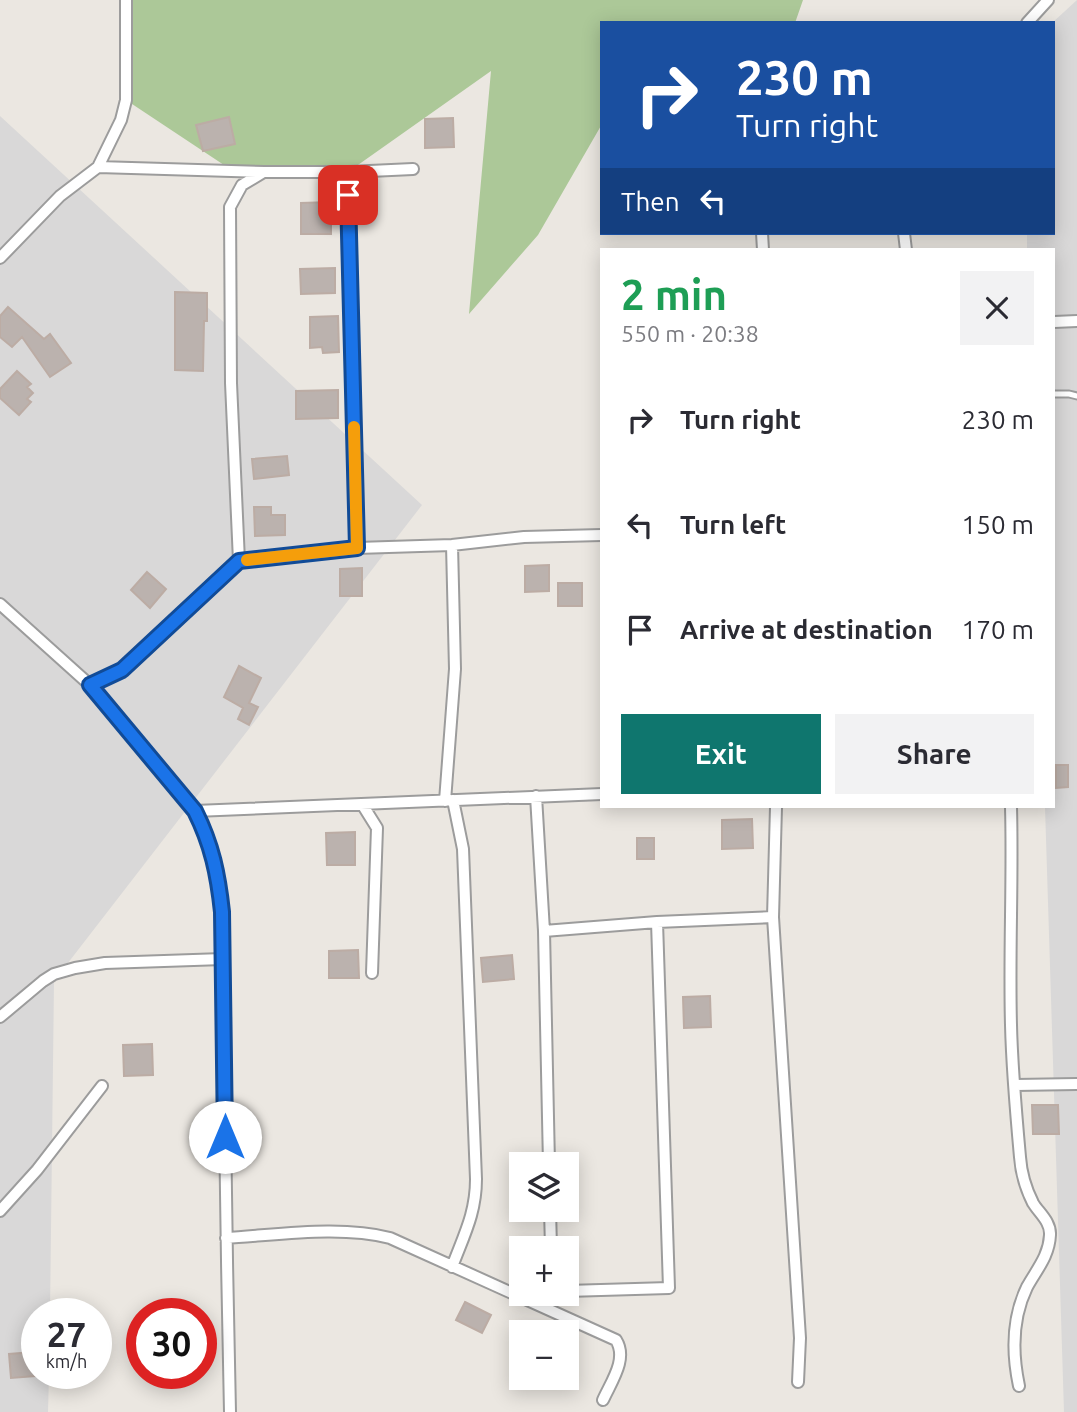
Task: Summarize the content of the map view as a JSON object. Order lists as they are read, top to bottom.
{
  "page": {
    "turn": ["230 m", "Turn right"],
    "then": "Then",
    "heading": ["2 min", "550 m · 20:38"],
    "list": [
      {
        "name": "Turn right",
        "value": "230 m"
      },
      {
        "name": "Turn left",
        "value": "150 m"
      },
      {
        "name": "Arrive at destination",
        "value": "170 m"
      }
    ],
    "buttons": ["Exit", "Share"],
    "map_buttons": ["+", "−"],
    "speed": "27 km/h",
    "limit": "30"
  }
}
